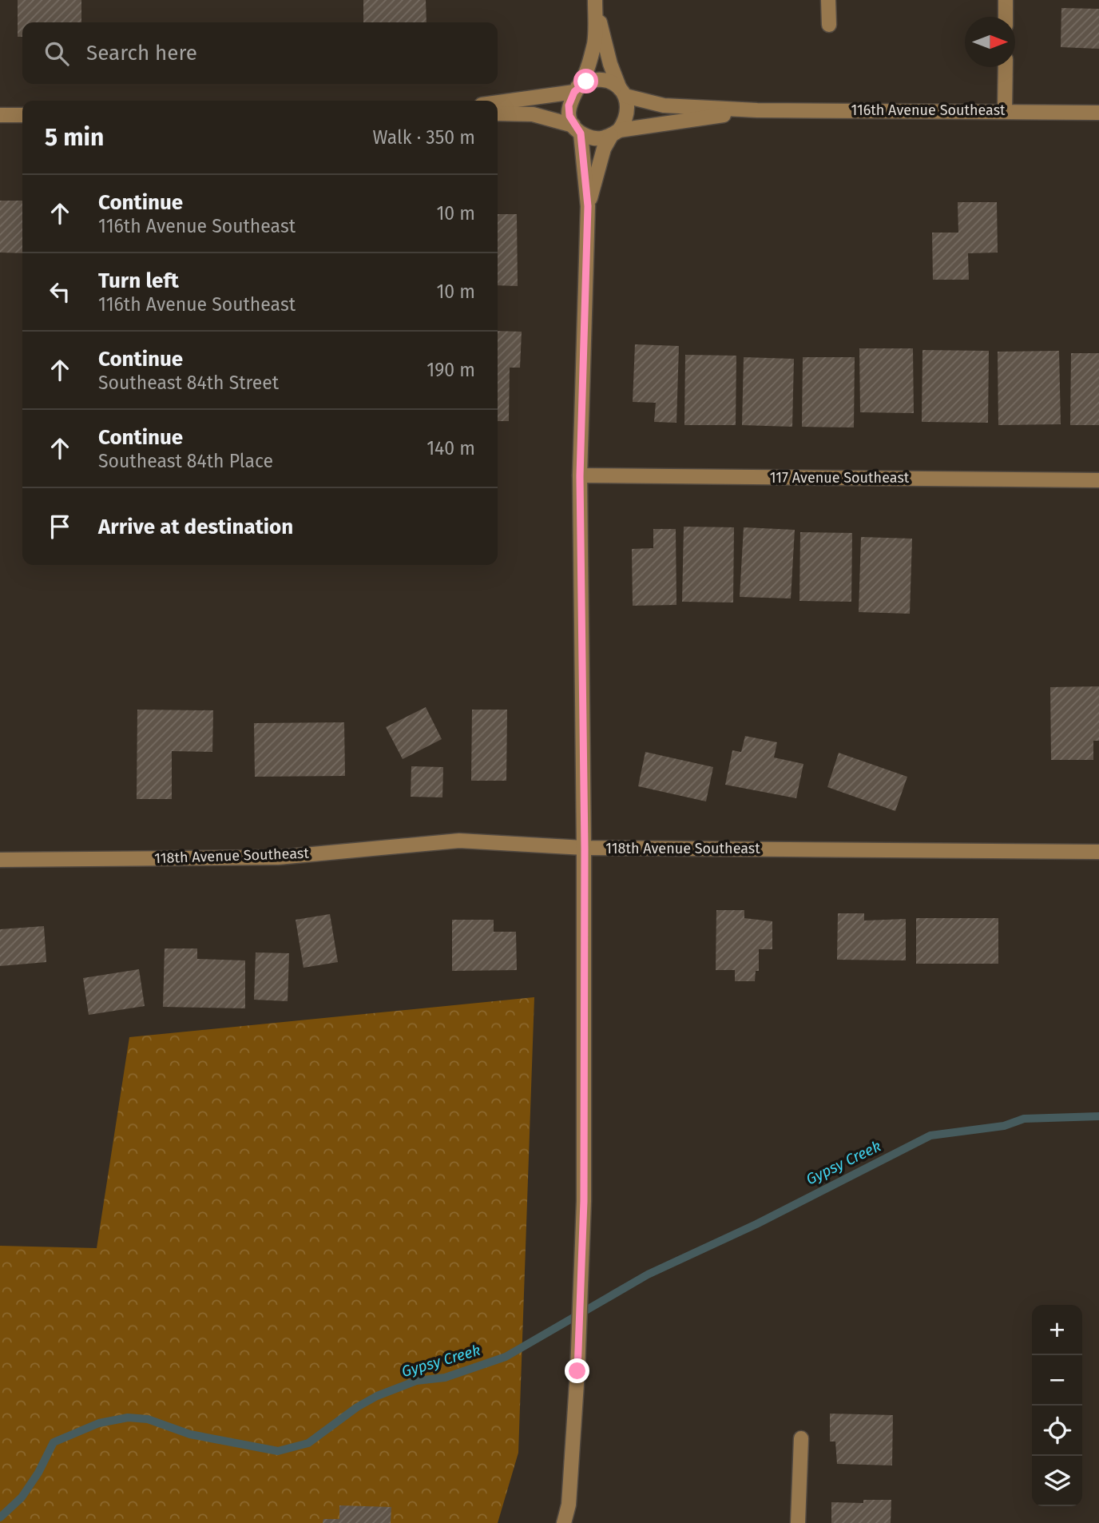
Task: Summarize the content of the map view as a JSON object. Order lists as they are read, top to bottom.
{
  "streets": {
    "street": ["116th Avenue Southeast", "117 Avenue Southeast", "118th Avenue Southeast"]
  },
  "water": ["Gypsy Creek"],
  "north": "right",
  "page": {
    "search": "Search here",
    "heading": ["5 min", "Walk · 350 m"],
    "list": [
      ["Continue", "116th Avenue Southeast", "10 m"],
      ["Turn left", "116th Avenue Southeast", "10 m"],
      ["Continue", "Southeast 84th Street", "190 m"],
      ["Continue", "Southeast 84th Place", "140 m"],
      "Arrive at destination"
    ],
    "map_buttons": ["+", "−"]
  }
}
